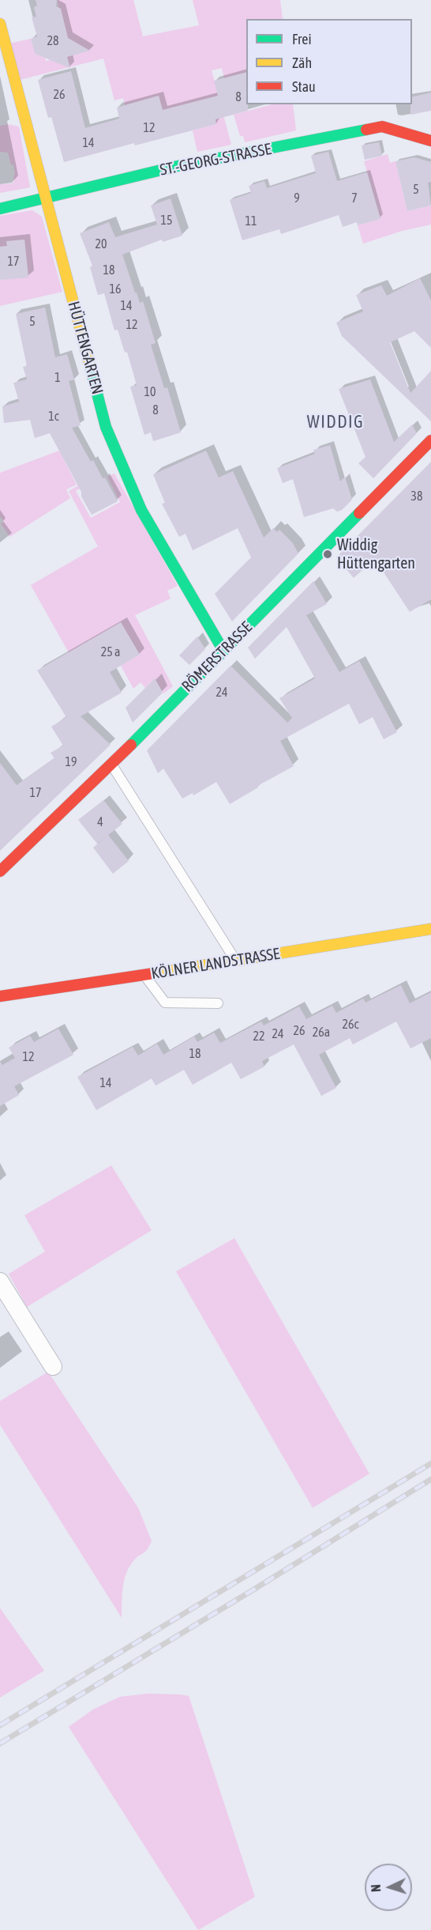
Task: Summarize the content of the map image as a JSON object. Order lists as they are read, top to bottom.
{
  "streets": {
    "street": [
      "ST.-GEORG-STRASSE",
      "HÜTTENGARTEN",
      "RÖMERSTRASSE",
      "KÖLNER LANDSTRASSE"
    ]
  },
  "crossings": [
    ["ST.-GEORG-STRASSE", "HÜTTENGARTEN"],
    ["HÜTTENGARTEN", "RÖMERSTRASSE"]
  ],
  "districts": ["WIDDIG"],
  "places": ["Widdig Hüttengarten"],
  "house_numbers": [
    "28",
    "26",
    "8",
    "12",
    "14",
    "5",
    "9",
    "7",
    "15",
    "11",
    "20",
    "17",
    "18",
    "16",
    "14",
    "5",
    "12",
    "1",
    "10",
    "8",
    "1c",
    "38",
    "25 a",
    "24",
    "19",
    "17",
    "4",
    "26c",
    "26",
    "26a",
    "24",
    "22",
    "18",
    "12",
    "14"
  ],
  "legend": ["Frei", "Zäh", "Stau"],
  "north": "left"
}
